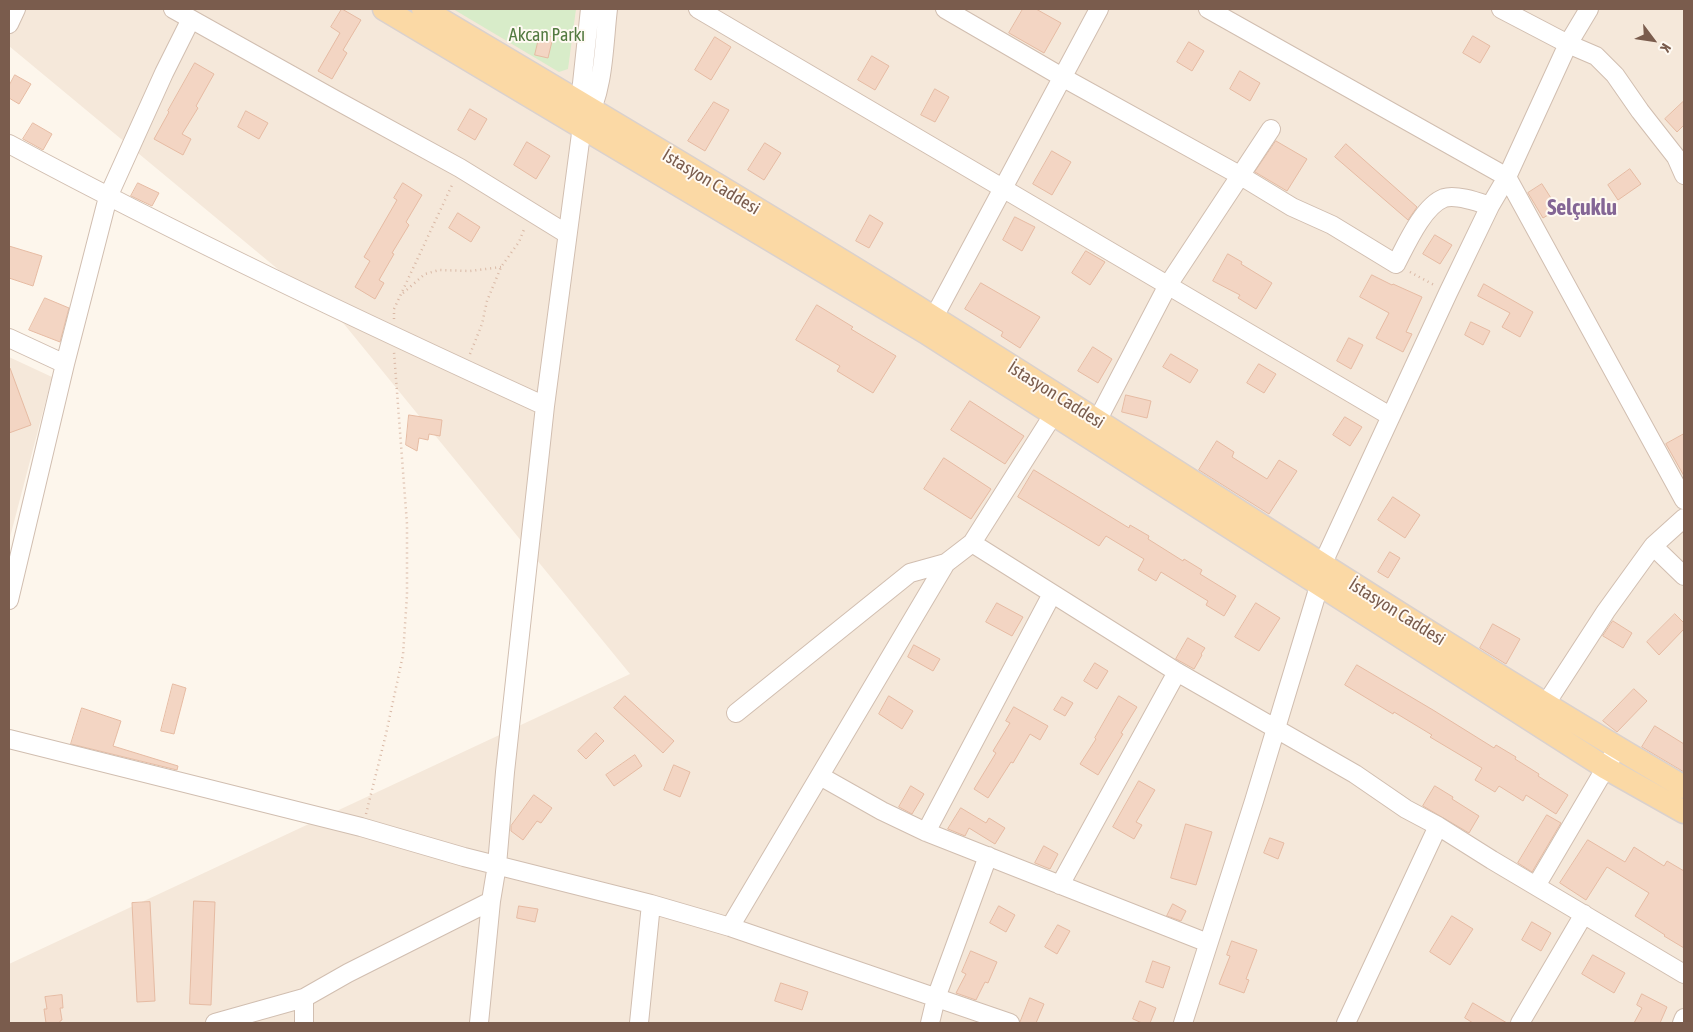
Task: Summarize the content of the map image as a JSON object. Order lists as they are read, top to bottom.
{
  "streets": {
    "main road": ["İstasyon Caddesi"]
  },
  "districts": ["Selçuklu"],
  "parks": ["Akcan Parkı"],
  "north": "bottom right"
}
